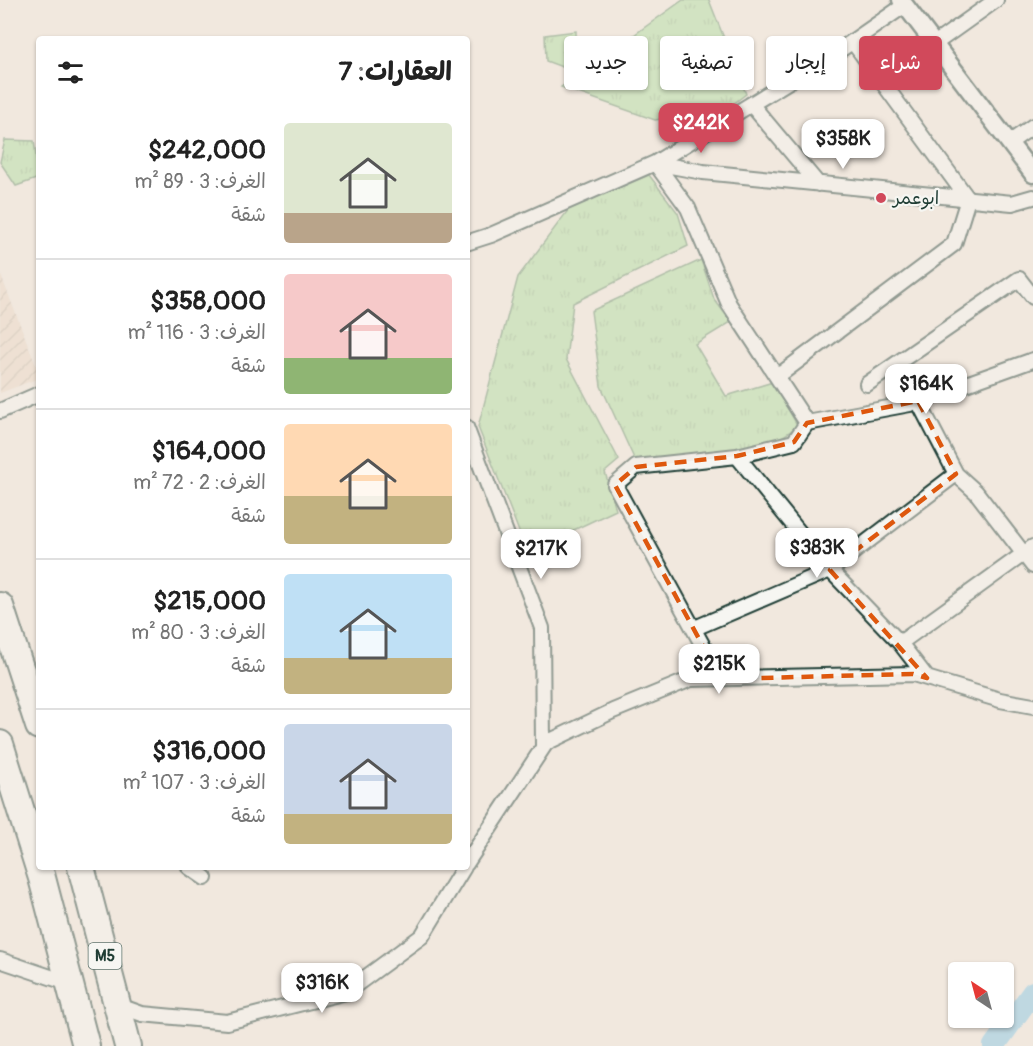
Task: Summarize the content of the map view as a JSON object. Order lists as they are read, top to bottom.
{
  "streets": {
    "highway": ["M5"]
  },
  "places": ["ابوعمر"],
  "north": "top left",
  "page": {
    "chip": [
      "شراء",
      "إيجار",
      "تصفية",
      "جديد"
    ],
    "heading": "العقارات: 7",
    "price": [
      "$242K",
      "$358K",
      "$164K",
      "$383K",
      "$217K",
      "$215K",
      "$316K"
    ],
    "list": [
      {
        "name": "$242,000",
        "note": "الغرف: 3 · 89 m² · شقة"
      },
      {
        "name": "$358,000",
        "note": "الغرف: 3 · 116 m² · شقة"
      },
      {
        "name": "$164,000",
        "note": "الغرف: 2 · 72 m² · شقة"
      },
      {
        "name": "$215,000",
        "note": "الغرف: 3 · 80 m² · شقة"
      },
      {
        "name": "$316,000",
        "note": "الغرف: 3 · 107 m² · شقة"
      }
    ]
  }
}
